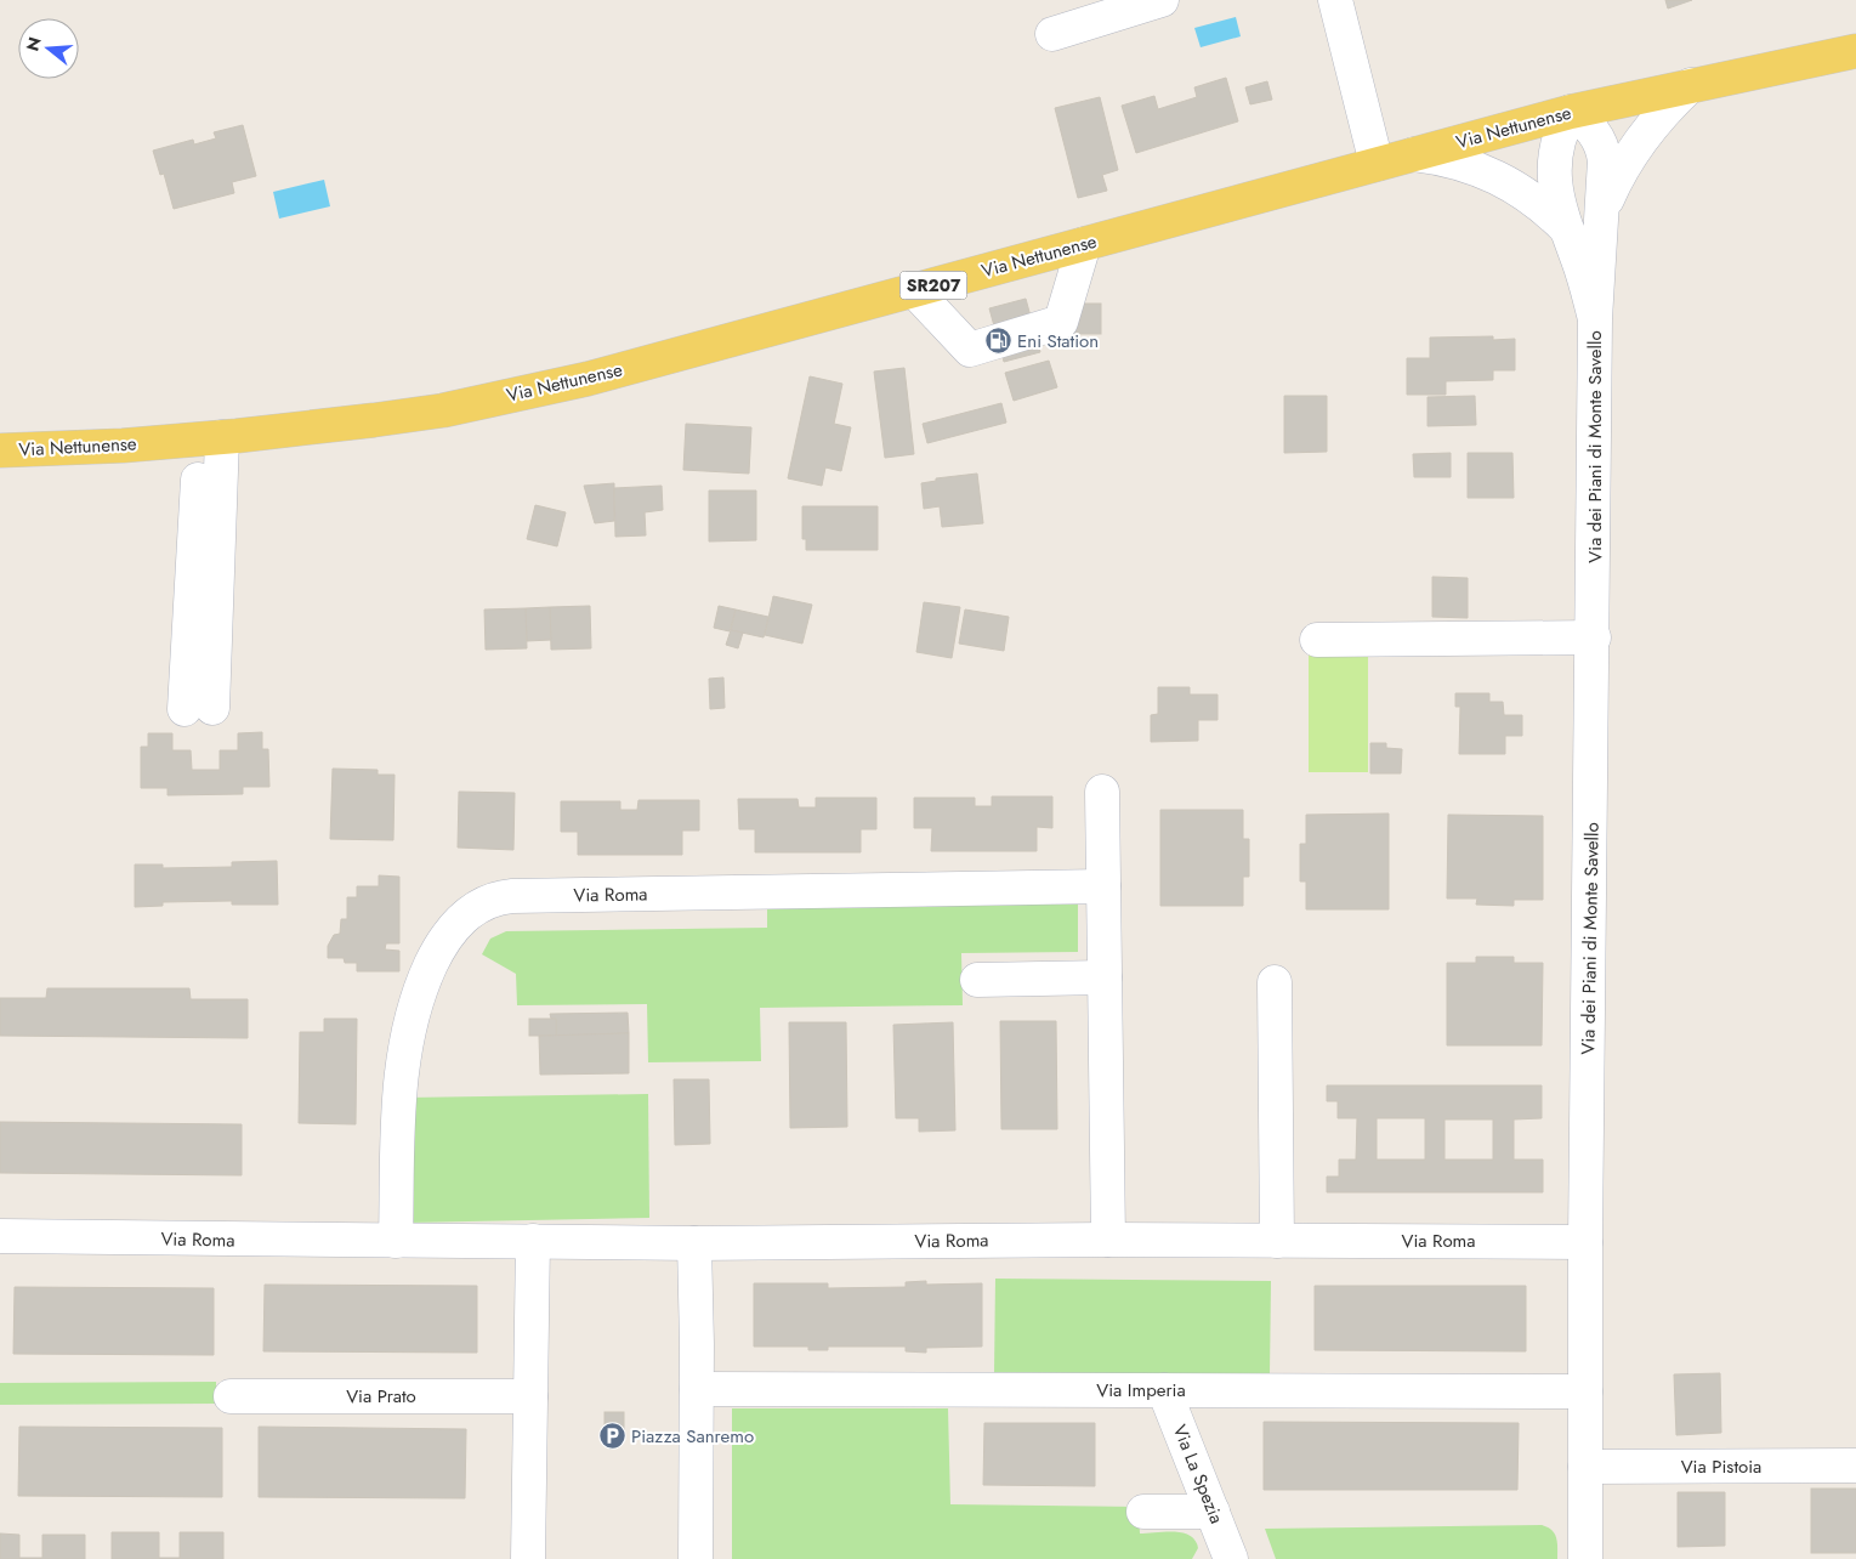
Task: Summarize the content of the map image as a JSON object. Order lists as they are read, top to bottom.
{
  "streets": {
    "main road": ["Via Nettunense", "SR207"],
    "street": [
      "Via dei Piani di Monte Savello",
      "Via Roma",
      "Via Imperia",
      "Via Prato",
      "Via Pistoia",
      "Via La Spezia"
    ]
  },
  "crossings": [
    ["Via dei Piani di Monte Savello", "Via Roma"],
    ["Via dei Piani di Monte Savello", "Via Imperia"],
    ["Via dei Piani di Monte Savello", "Via Pistoia"],
    ["Via Imperia", "Via La Spezia"]
  ],
  "places": {
    "fuel station": ["Eni Station"],
    "parking": ["Piazza Sanremo"]
  },
  "north": "left"
}
